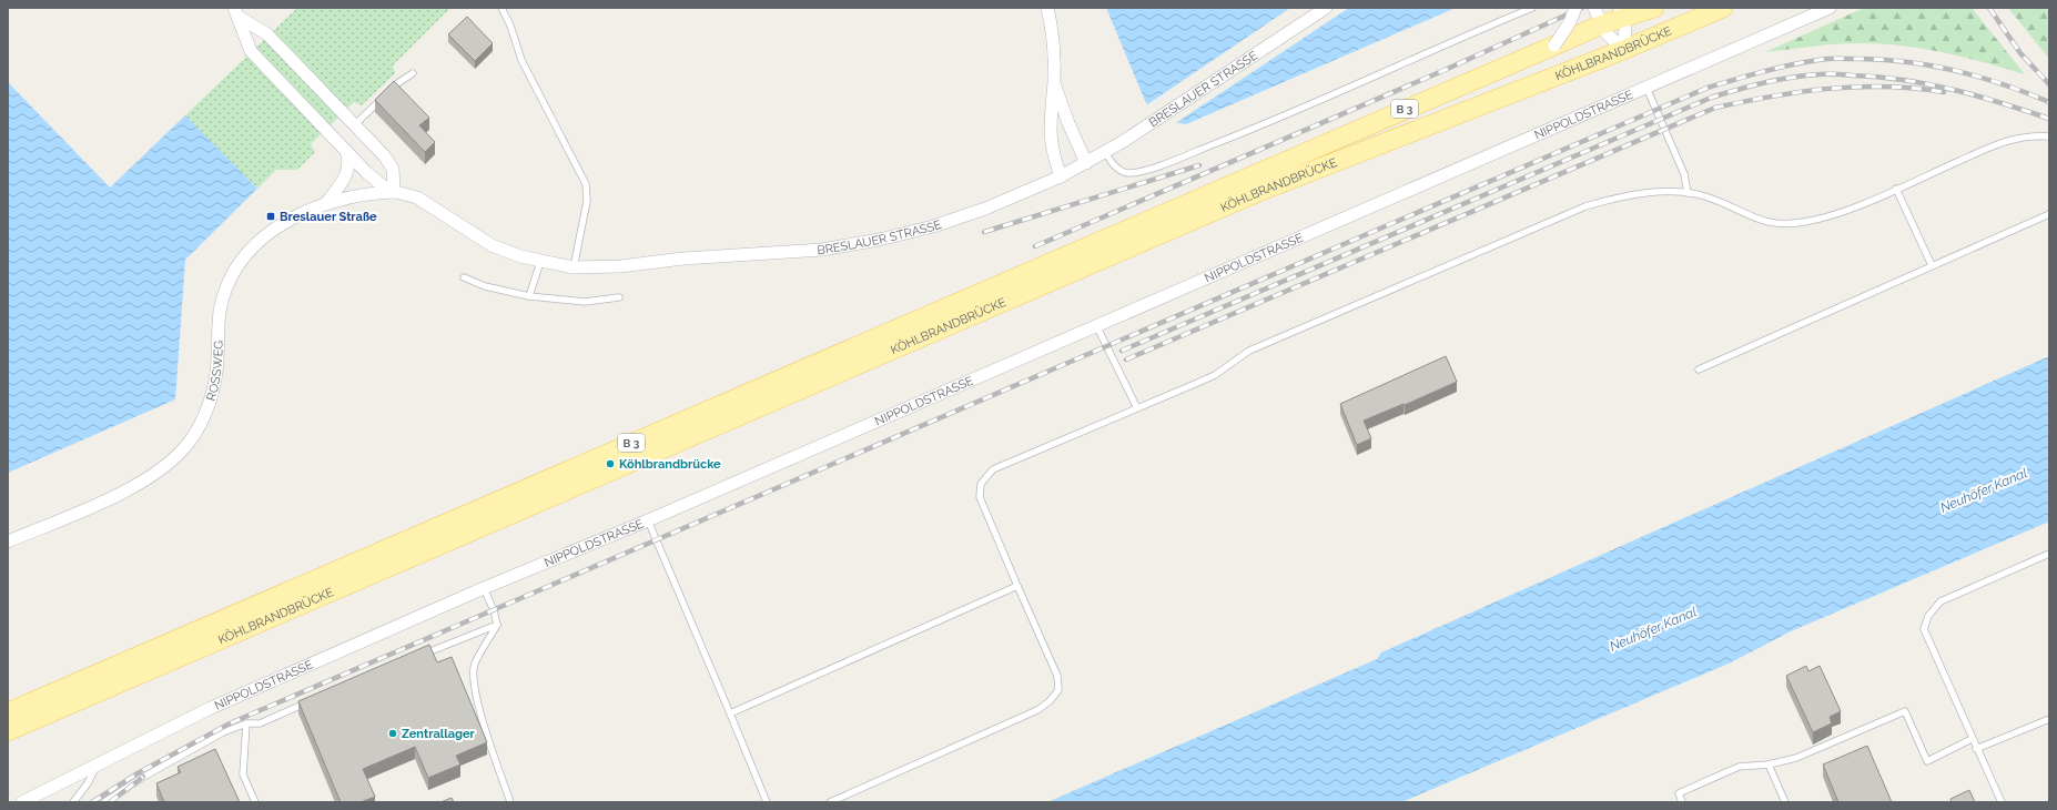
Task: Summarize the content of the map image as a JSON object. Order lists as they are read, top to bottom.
{
  "streets": {
    "main road": ["KÖHLBRANDBRÜCKE", "B 3"],
    "street": ["BRESLAUER STRASSE", "NIPPOLDSTRASSE", "ROSSWEG"]
  },
  "crossings": [
    ["BRESLAUER STRASSE", "ROSSWEG"]
  ],
  "water": ["Neuhöfer Kanal"],
  "places": {
    "transit": ["Breslauer Straße"],
    "other": ["Köhlbrandbrücke", "Zentrallager"]
  }
}
